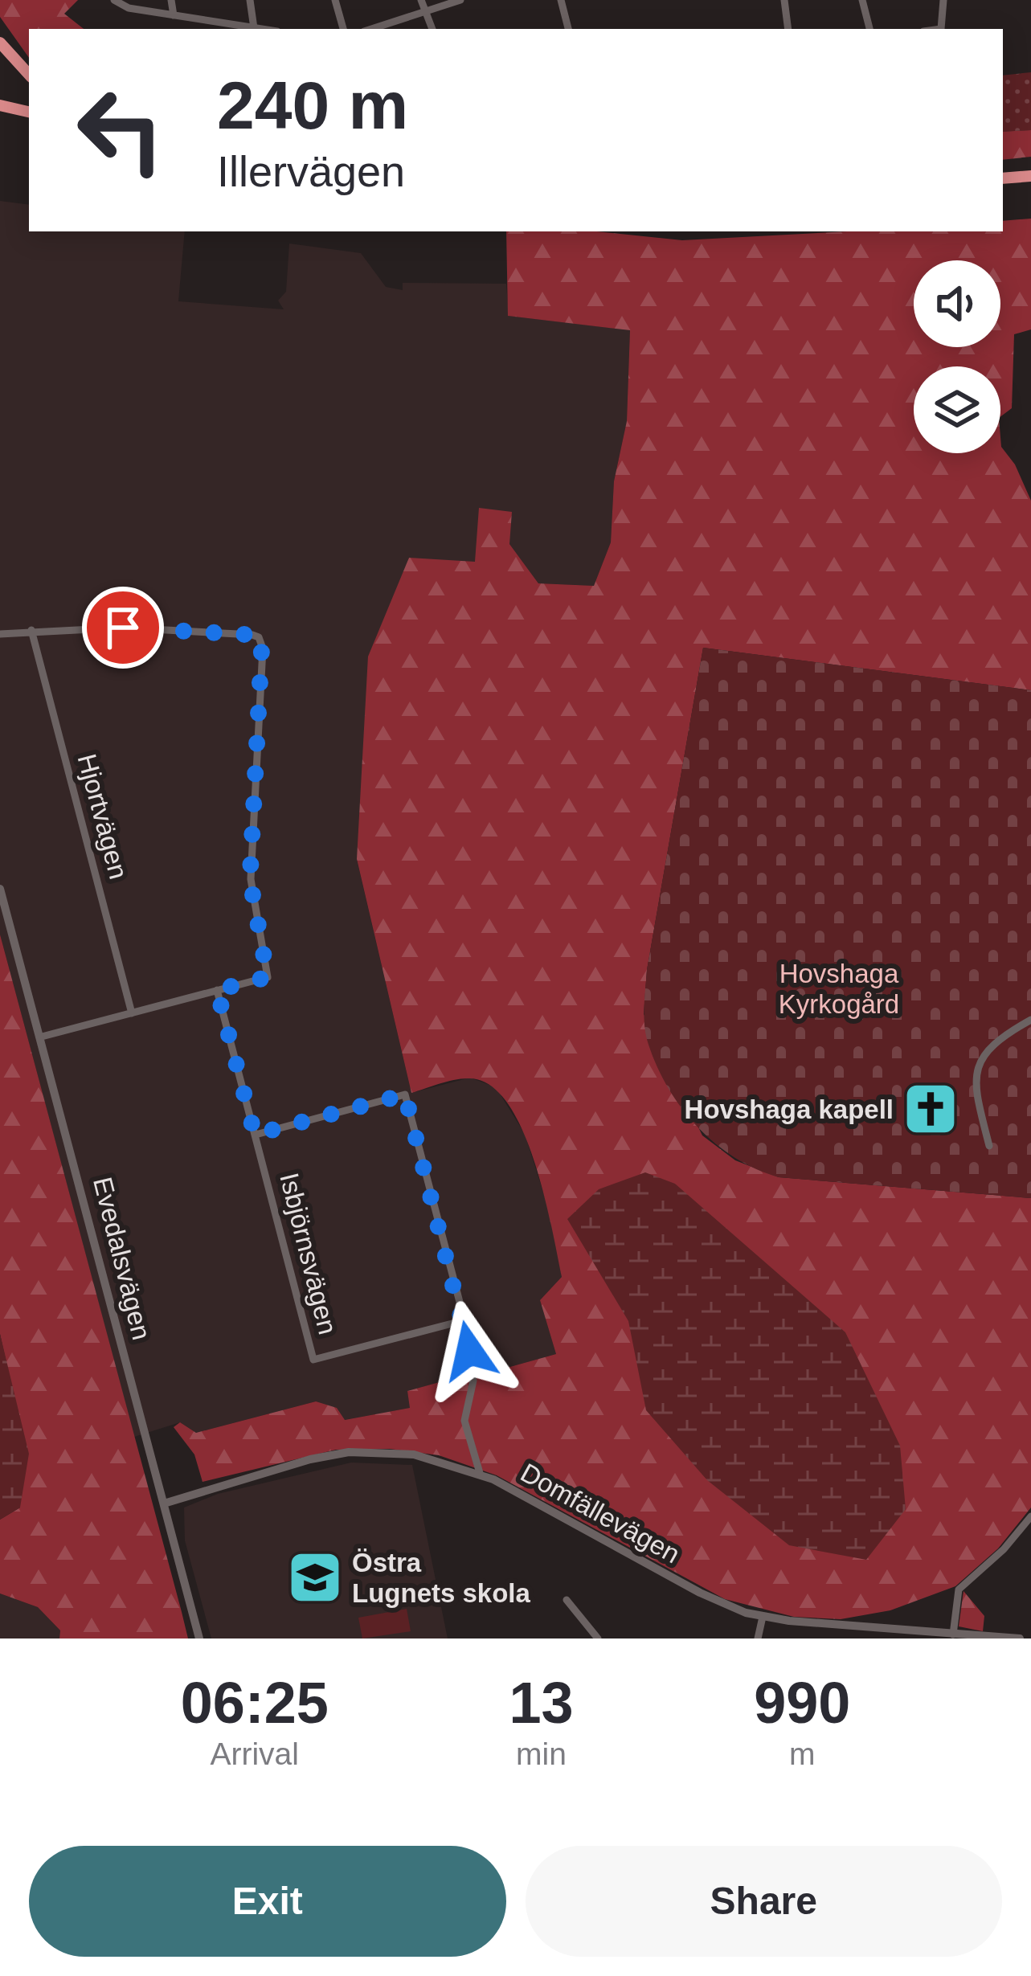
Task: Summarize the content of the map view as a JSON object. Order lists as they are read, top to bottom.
{
  "streets": {
    "street": [
      "Hjortvägen",
      "Isbjörnsvägen",
      "Evedalsvägen",
      "Domfällevägen"
    ]
  },
  "crossings": [
    ["Evedalsvägen", "Domfällevägen"]
  ],
  "parks": ["Hovshaga Kyrkogård"],
  "places": {
    "church": ["Hovshaga kapell"],
    "school or university": ["Östra Lugnets skola"]
  },
  "page": {
    "turn": ["240 m", "Illervägen"],
    "eta": [
      "06:25",
      "Arrival",
      "13",
      "min",
      "990",
      "m"
    ],
    "buttons": ["Exit", "Share"]
  }
}
